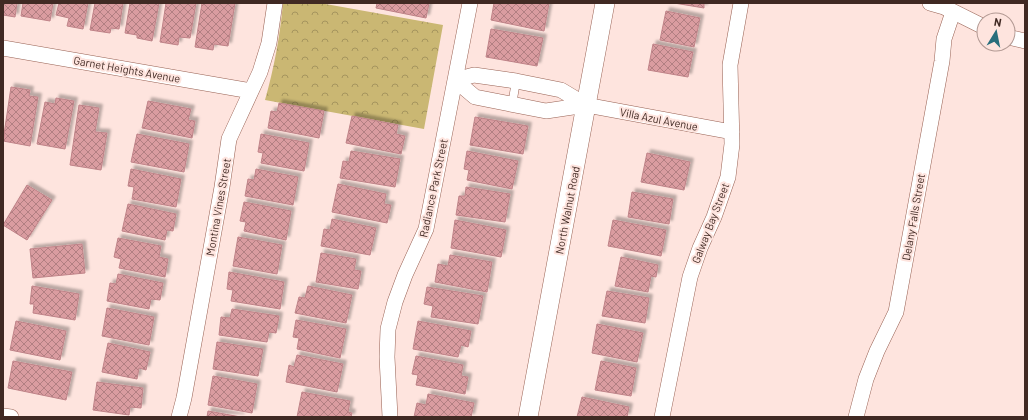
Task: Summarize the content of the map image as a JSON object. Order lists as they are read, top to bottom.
{
  "streets": {
    "street": [
      "Garnet Heights Avenue",
      "Villa Azul Avenue",
      "Radiance Park Street",
      "Montina Vines Street",
      "North Walnut Road",
      "Delany Falls Street",
      "Galway Bay Street"
    ]
  },
  "crossings": [
    ["Garnet Heights Avenue", "Montina Vines Street"],
    ["Villa Azul Avenue", "Radiance Park Street"],
    ["Villa Azul Avenue", "North Walnut Road"],
    ["Villa Azul Avenue", "Galway Bay Street"]
  ],
  "north": "top"
}
